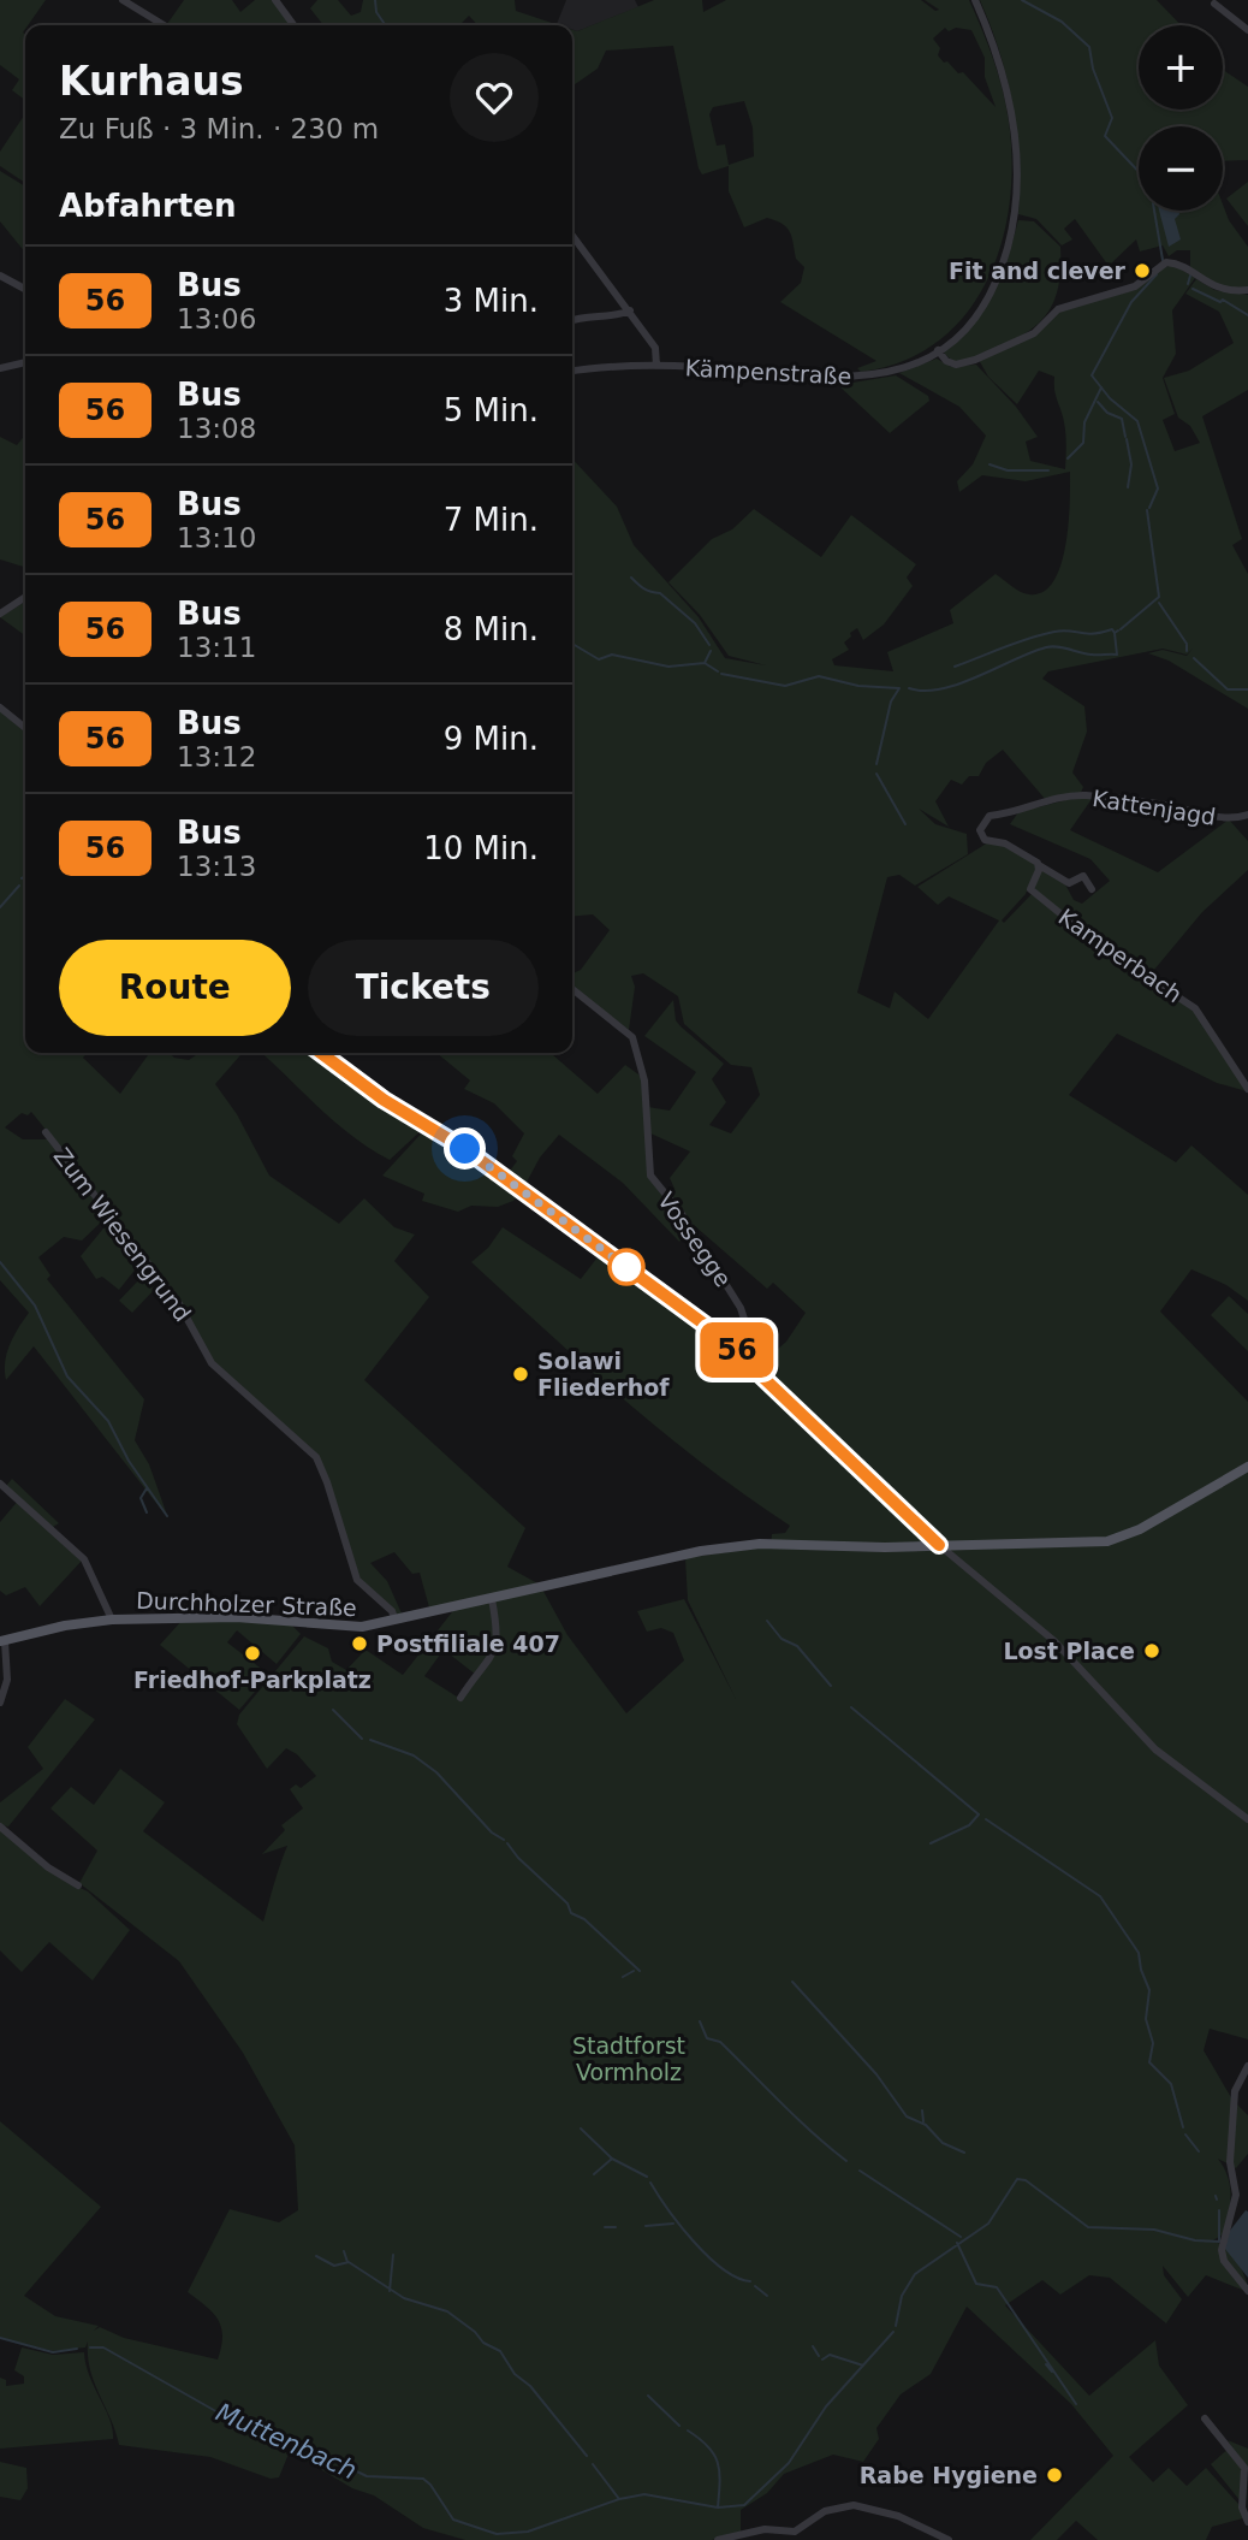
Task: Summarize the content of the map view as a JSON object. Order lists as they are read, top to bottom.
{
  "streets": {
    "main road": ["Durchholzer Straße"],
    "street": [
      "Kämpenstraße",
      "Kattenjagd",
      "Kamperbach",
      "Zum Wiesengrund",
      "Vossegge"
    ]
  },
  "crossings": [
    ["Kattenjagd", "Kamperbach"],
    ["Zum Wiesengrund", "Durchholzer Straße"]
  ],
  "water": ["Muttenbach"],
  "parks": ["Stadtforst Vormholz"],
  "places": [
    "Fit and clever",
    "Solawi Fliederhof",
    "Postfiliale 407",
    "Lost Place",
    "Friedhof-Parkplatz",
    "Rabe Hygiene"
  ],
  "lines": ["bus line 56"],
  "page": {
    "on_map": "56",
    "map_buttons": ["+", "−"],
    "heading": [
      ["Kurhaus", "Zu Fuß · 3 Min. · 230 m"],
      "Abfahrten"
    ],
    "list": [
      {
        "mark": "56",
        "name": "Bus",
        "note": "13:06",
        "value": "3 Min."
      },
      {
        "mark": "56",
        "name": "Bus",
        "note": "13:08",
        "value": "5 Min."
      },
      {
        "mark": "56",
        "name": "Bus",
        "note": "13:10",
        "value": "7 Min."
      },
      {
        "mark": "56",
        "name": "Bus",
        "note": "13:11",
        "value": "8 Min."
      },
      {
        "mark": "56",
        "name": "Bus",
        "note": "13:12",
        "value": "9 Min."
      },
      {
        "mark": "56",
        "name": "Bus",
        "note": "13:13",
        "value": "10 Min."
      }
    ],
    "buttons": ["Route", "Tickets"]
  }
}
